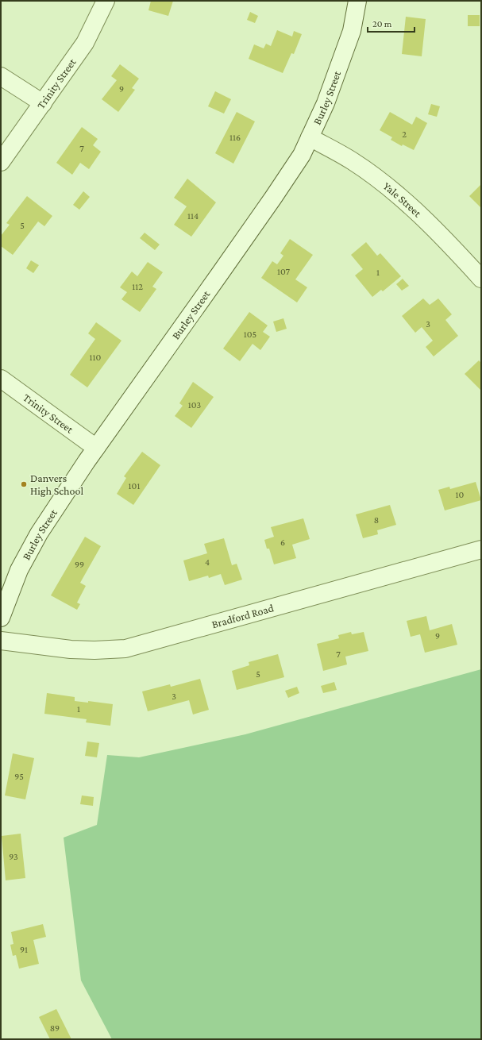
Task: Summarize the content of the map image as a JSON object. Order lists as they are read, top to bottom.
{
  "streets": {
    "street": [
      "Trinity Street",
      "Burley Street",
      "Yale Street",
      "Bradford Road"
    ]
  },
  "crossings": [
    ["Trinity Street", "Burley Street"],
    ["Burley Street", "Yale Street"]
  ],
  "places": ["Danvers High School"],
  "house_numbers": [
    "9",
    "2",
    "116",
    "7",
    "114",
    "5",
    "107",
    "1",
    "112",
    "3",
    "105",
    "110",
    "103",
    "101",
    "10",
    "8",
    "6",
    "4",
    "99",
    "9",
    "7",
    "5",
    "3",
    "1",
    "95",
    "93",
    "91",
    "89"
  ],
  "scale_bar": "20 m"
}
